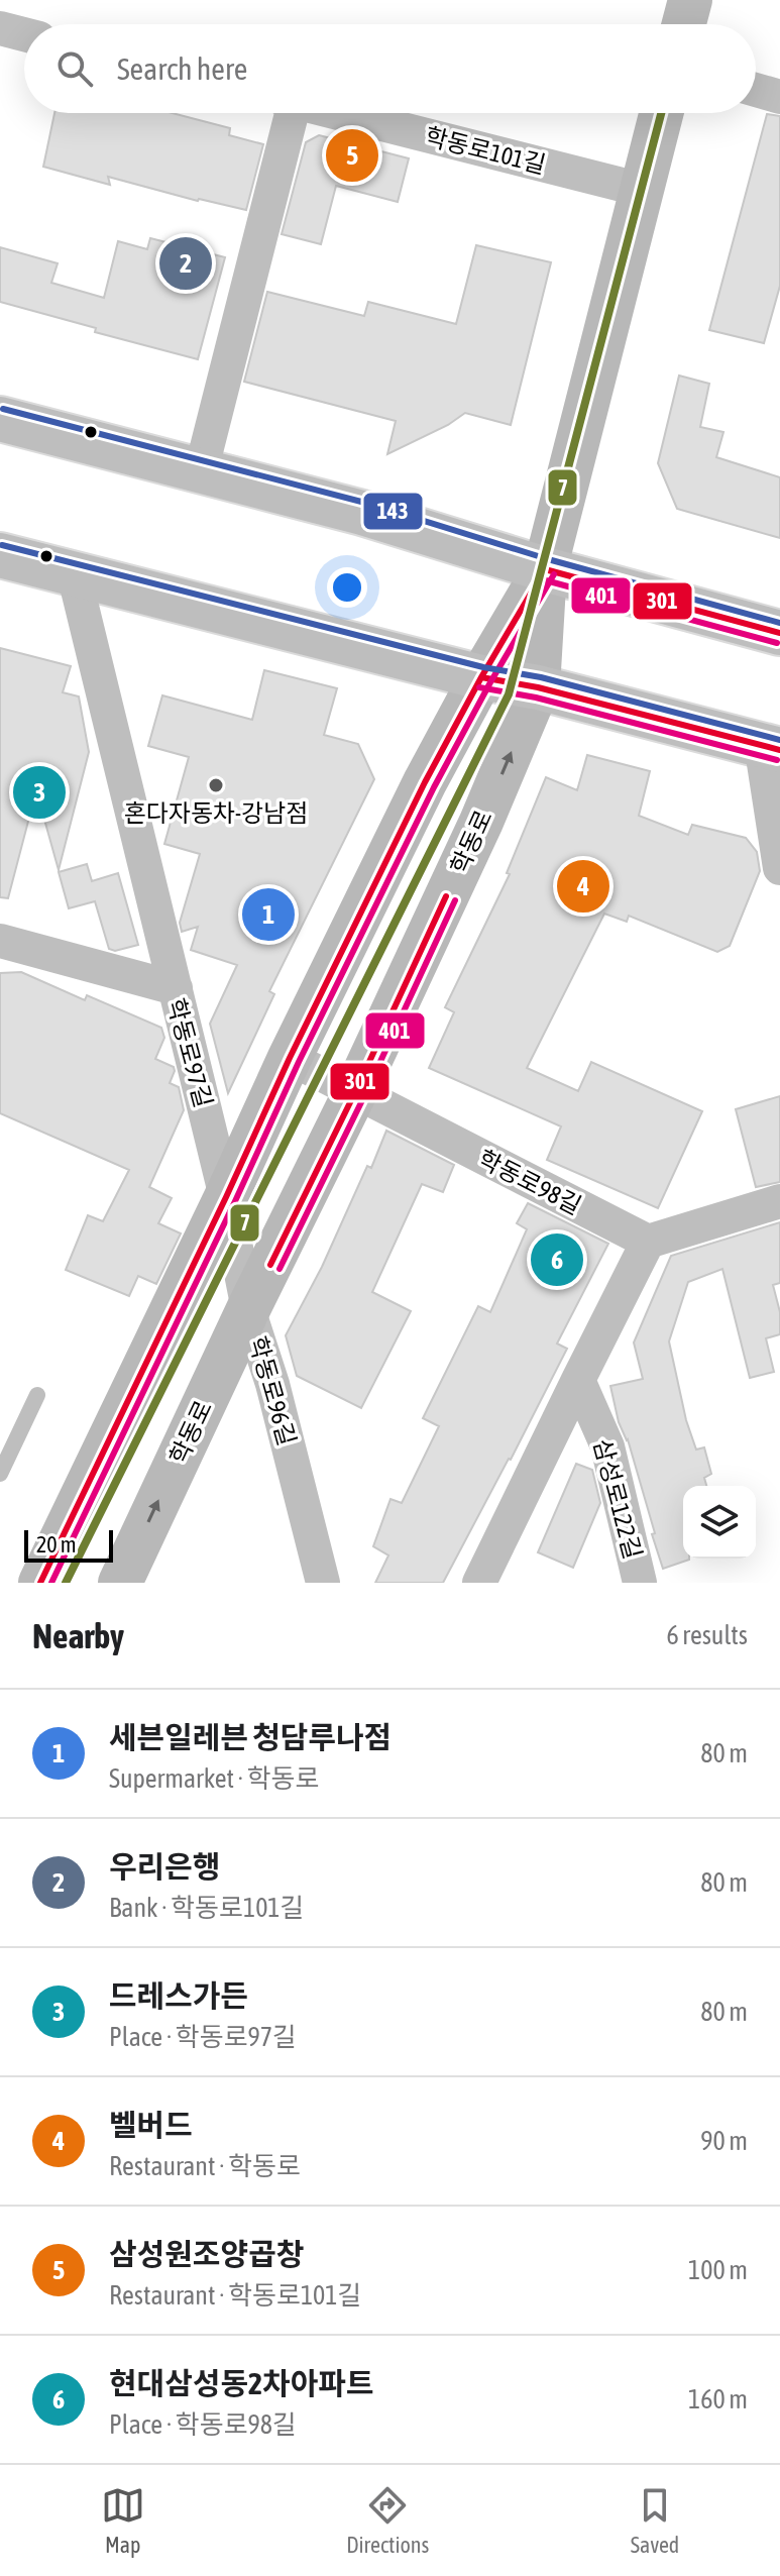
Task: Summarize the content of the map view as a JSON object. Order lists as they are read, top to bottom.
{
  "streets": {
    "main road": ["학동로"],
    "street": [
      "학동로101길",
      "학동로97길",
      "학동로98길",
      "학동로96길",
      "삼성로122길"
    ]
  },
  "crossings": [
    ["학동로101길", "학동로"],
    ["학동로", "학동로97길"],
    ["학동로", "학동로98길"],
    ["학동로", "학동로96길"],
    ["학동로97길", "학동로96길"]
  ],
  "places": ["혼다자동차-강남점"],
  "lines": [
    "transit line 7",
    "transit line 143",
    "transit line 301",
    "transit line 401"
  ],
  "scale_bar": "20 m",
  "page": {
    "search": "Search here",
    "pins": [
      "5",
      "2",
      "3",
      "4",
      "1",
      "6"
    ],
    "scale": "20 m",
    "heading": ["Nearby", "6 results"],
    "list": [
      {
        "mark": "1",
        "name": "세븐일레븐 청담루나점",
        "note": "Supermarket · 학동로",
        "value": "80 m"
      },
      {
        "mark": "2",
        "name": "우리은행",
        "note": "Bank · 학동로101길",
        "value": "80 m"
      },
      {
        "mark": "3",
        "name": "드레스가든",
        "note": "Place · 학동로97길",
        "value": "80 m"
      },
      {
        "mark": "4",
        "name": "벨버드",
        "note": "Restaurant · 학동로",
        "value": "90 m"
      },
      {
        "mark": "5",
        "name": "삼성원조양곱창",
        "note": "Restaurant · 학동로101길",
        "value": "100 m"
      },
      {
        "mark": "6",
        "name": "현대삼성동2차아파트",
        "note": "Place · 학동로98길",
        "value": "160 m"
      }
    ],
    "nav": ["Map", "Directions", "Saved"]
  }
}
